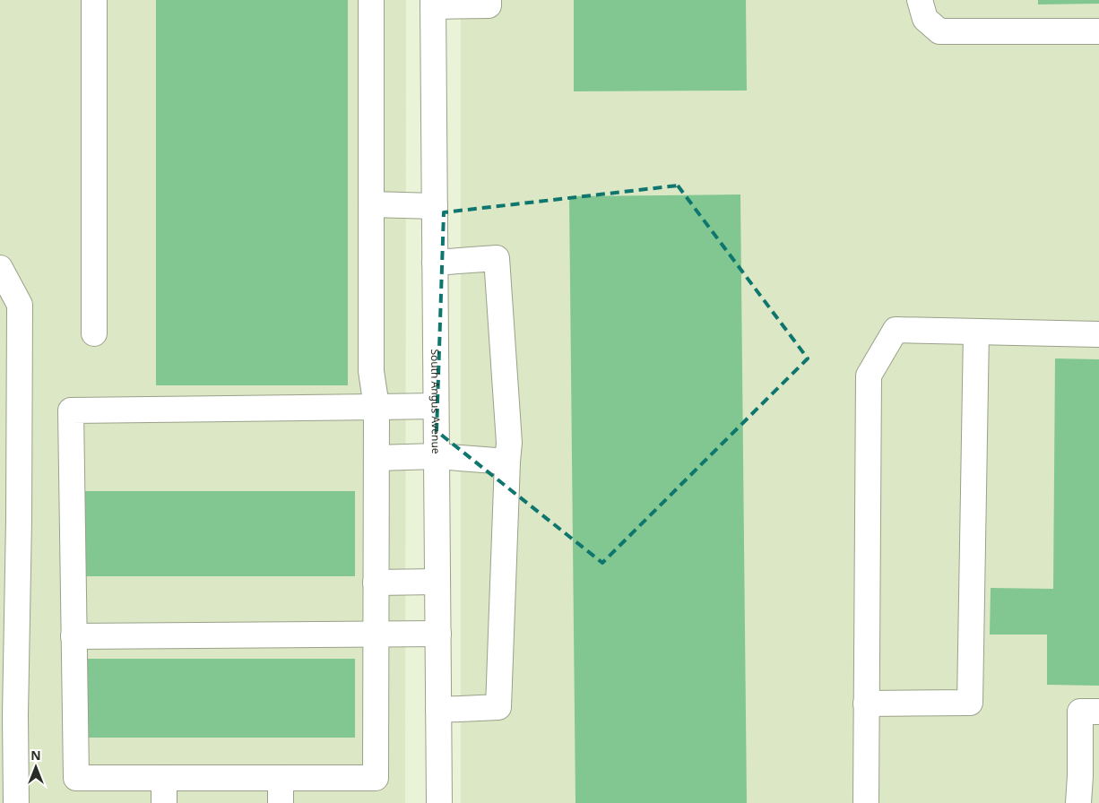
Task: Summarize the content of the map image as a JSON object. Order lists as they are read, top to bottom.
{
  "streets": {
    "street": ["South Angus Avenue"]
  },
  "north": "top"
}
